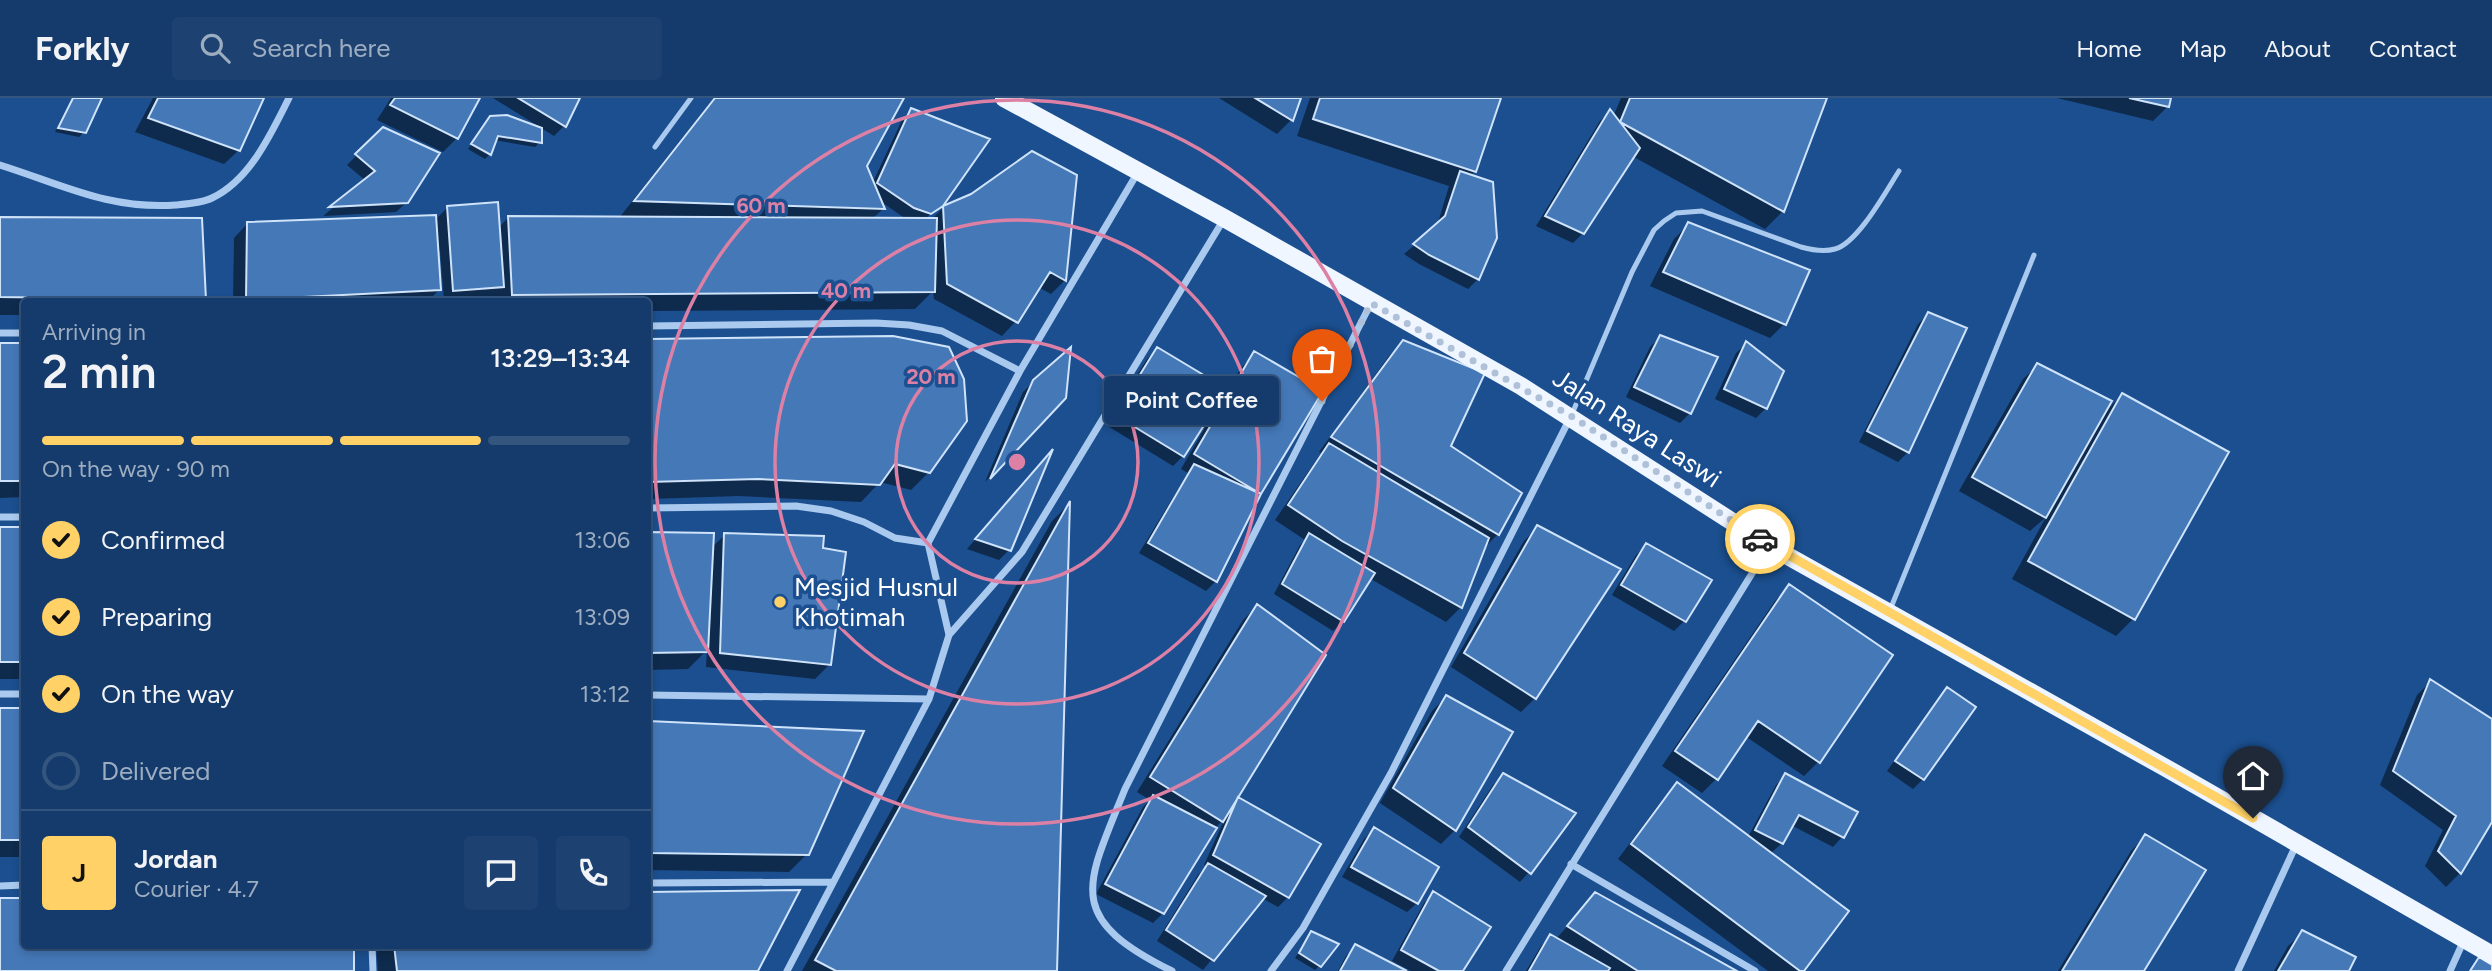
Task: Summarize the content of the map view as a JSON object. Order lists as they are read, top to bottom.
{
  "streets": {
    "main road": ["Jalan Raya Laswi"]
  },
  "places": ["Point Coffee", "Mesjid Husnul Khotimah"],
  "page": {
    "header": "Forkly",
    "search": "Search here",
    "nav": [
      "Home",
      "Map",
      "About",
      "Contact"
    ],
    "heading": ["2 min", "Arriving in", "13:29–13:34"],
    "panel": ["Jordan", "Courier · 4.7"],
    "bubble": "Point Coffee",
    "bar": "On the way · 90 m",
    "list": [
      ["Confirmed", "13:06"],
      ["Preparing", "13:09"],
      ["On the way", "13:12"],
      "Delivered"
    ],
    "round": "J"
  },
  "rings": ["60 m", "40 m", "20 m"]
}
